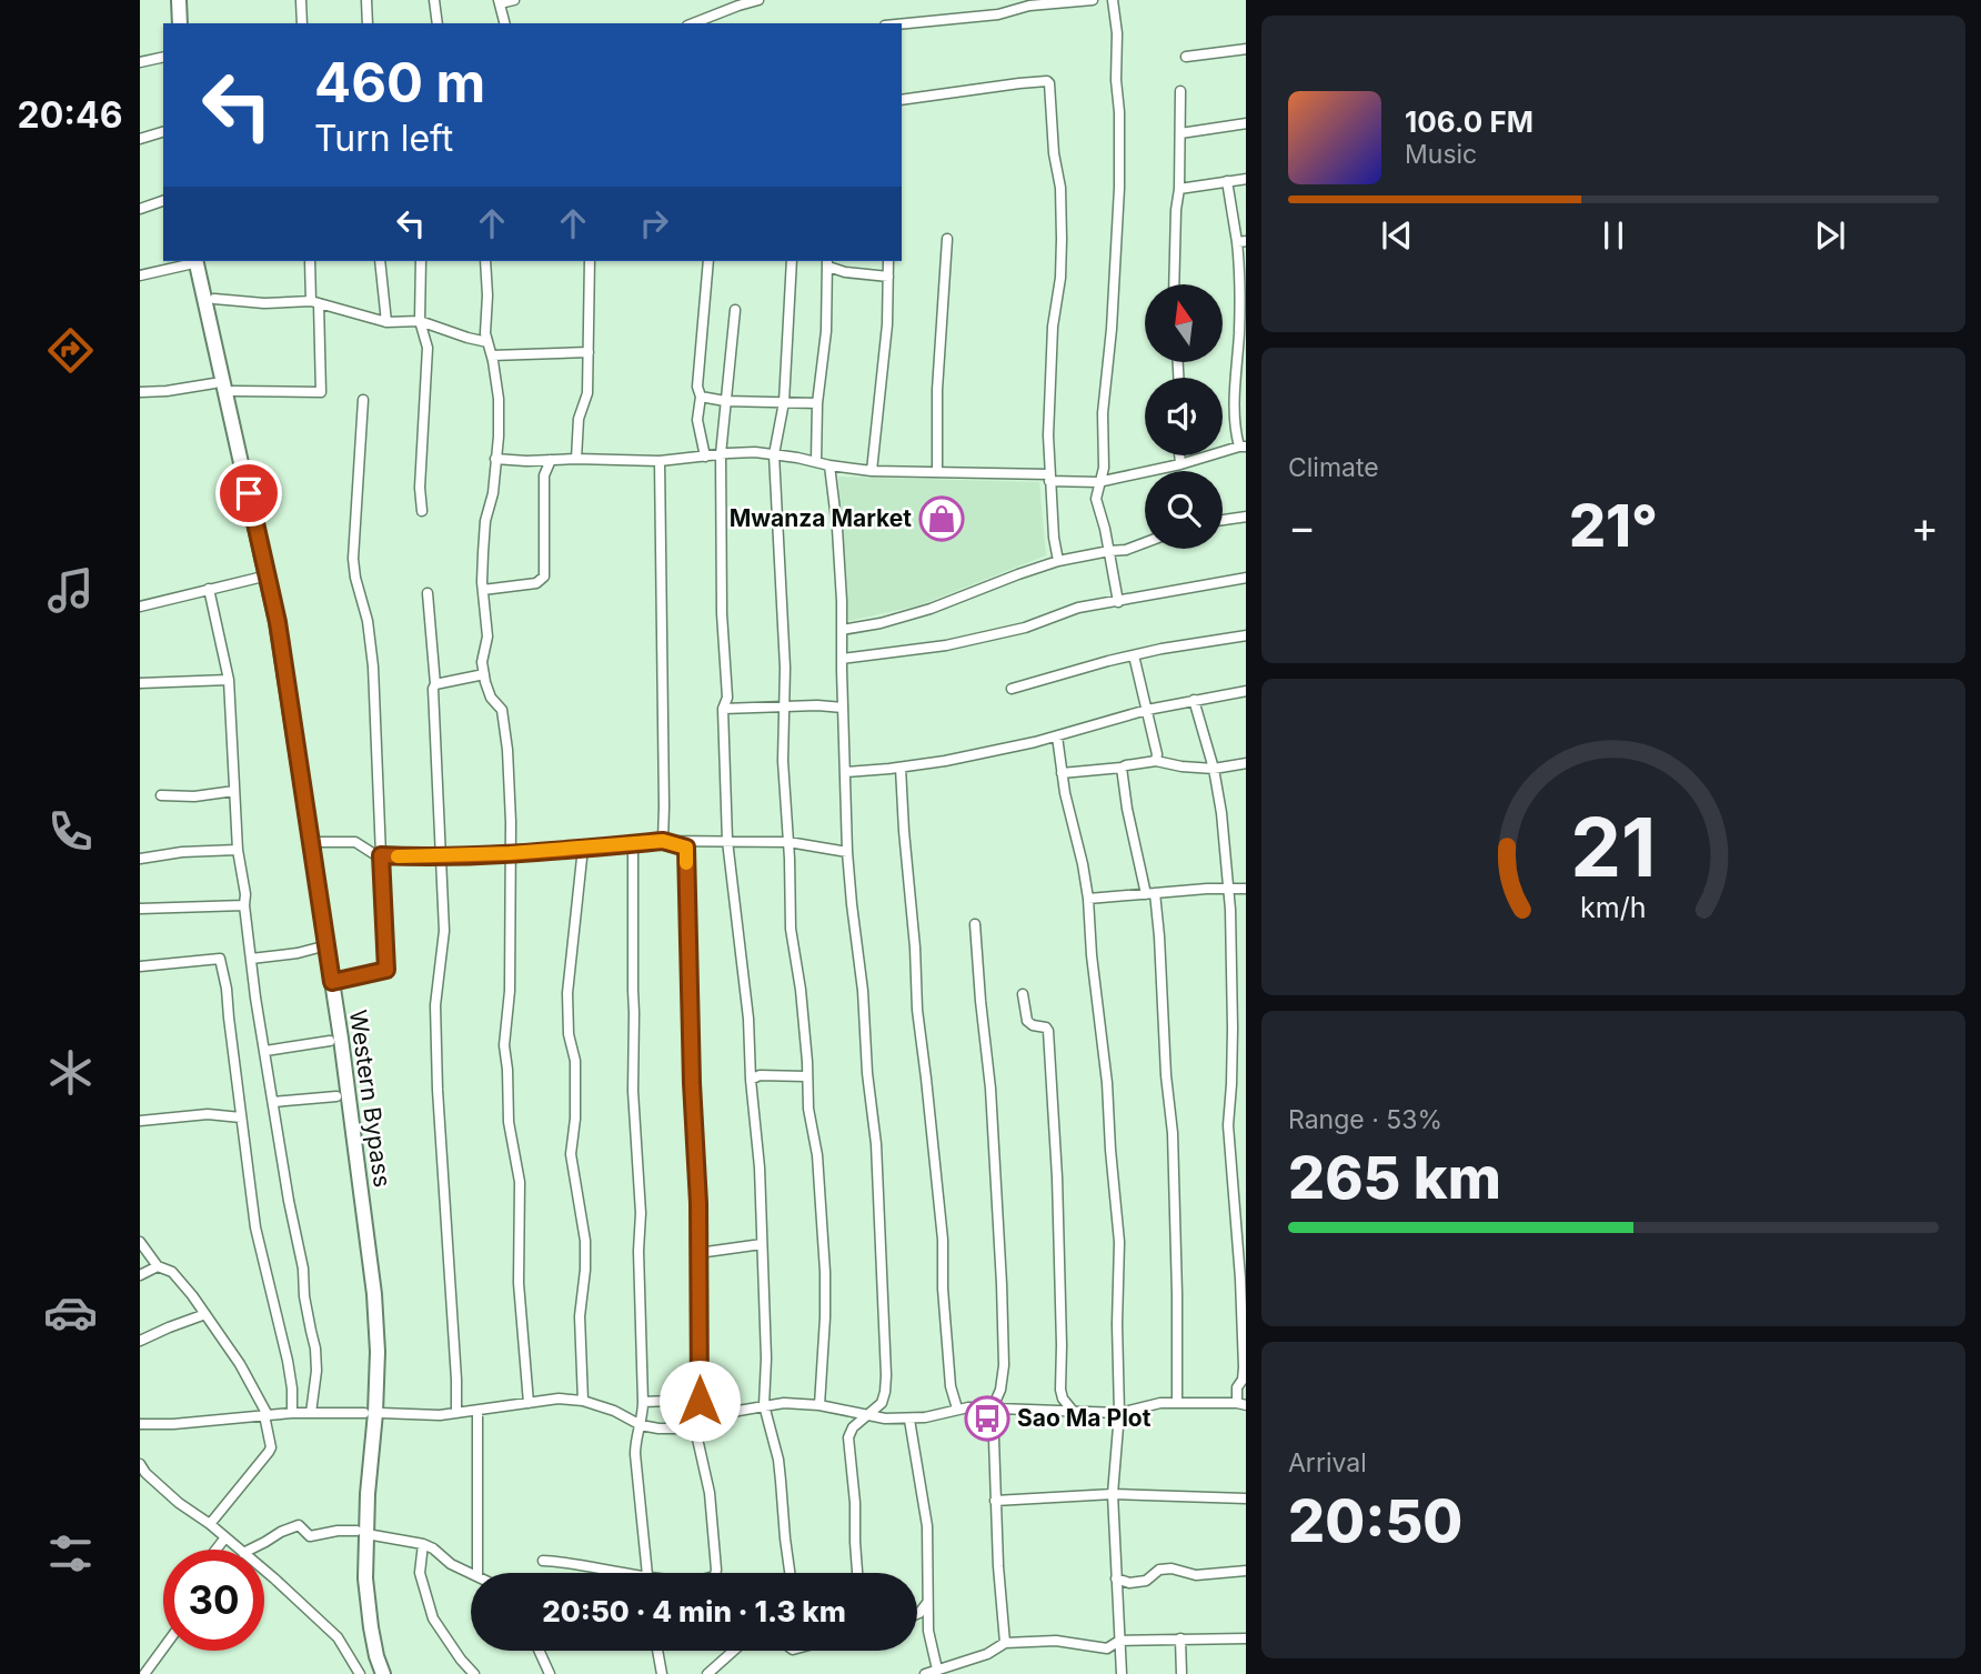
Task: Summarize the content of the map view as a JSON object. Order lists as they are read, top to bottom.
{
  "streets": {
    "main road": ["Western Bypass"]
  },
  "places": {
    "shop": ["Mwanza Market"],
    "bus stop": ["Sao Ma Plot"]
  },
  "north": "top",
  "page": {
    "tabs": "20:46",
    "turn": ["460 m", "Turn left"],
    "song": ["106.0 FM", "Music"],
    "tile": [
      "Climate",
      ["Range · 53%", "265 km"],
      ["Arrival", "20:50"]
    ],
    "heat": ["−", "21°", "+"],
    "limit": "30",
    "trip": "20:50 · 4 min · 1.3 km",
    "gauge": ["21", "km/h"]
  }
}
